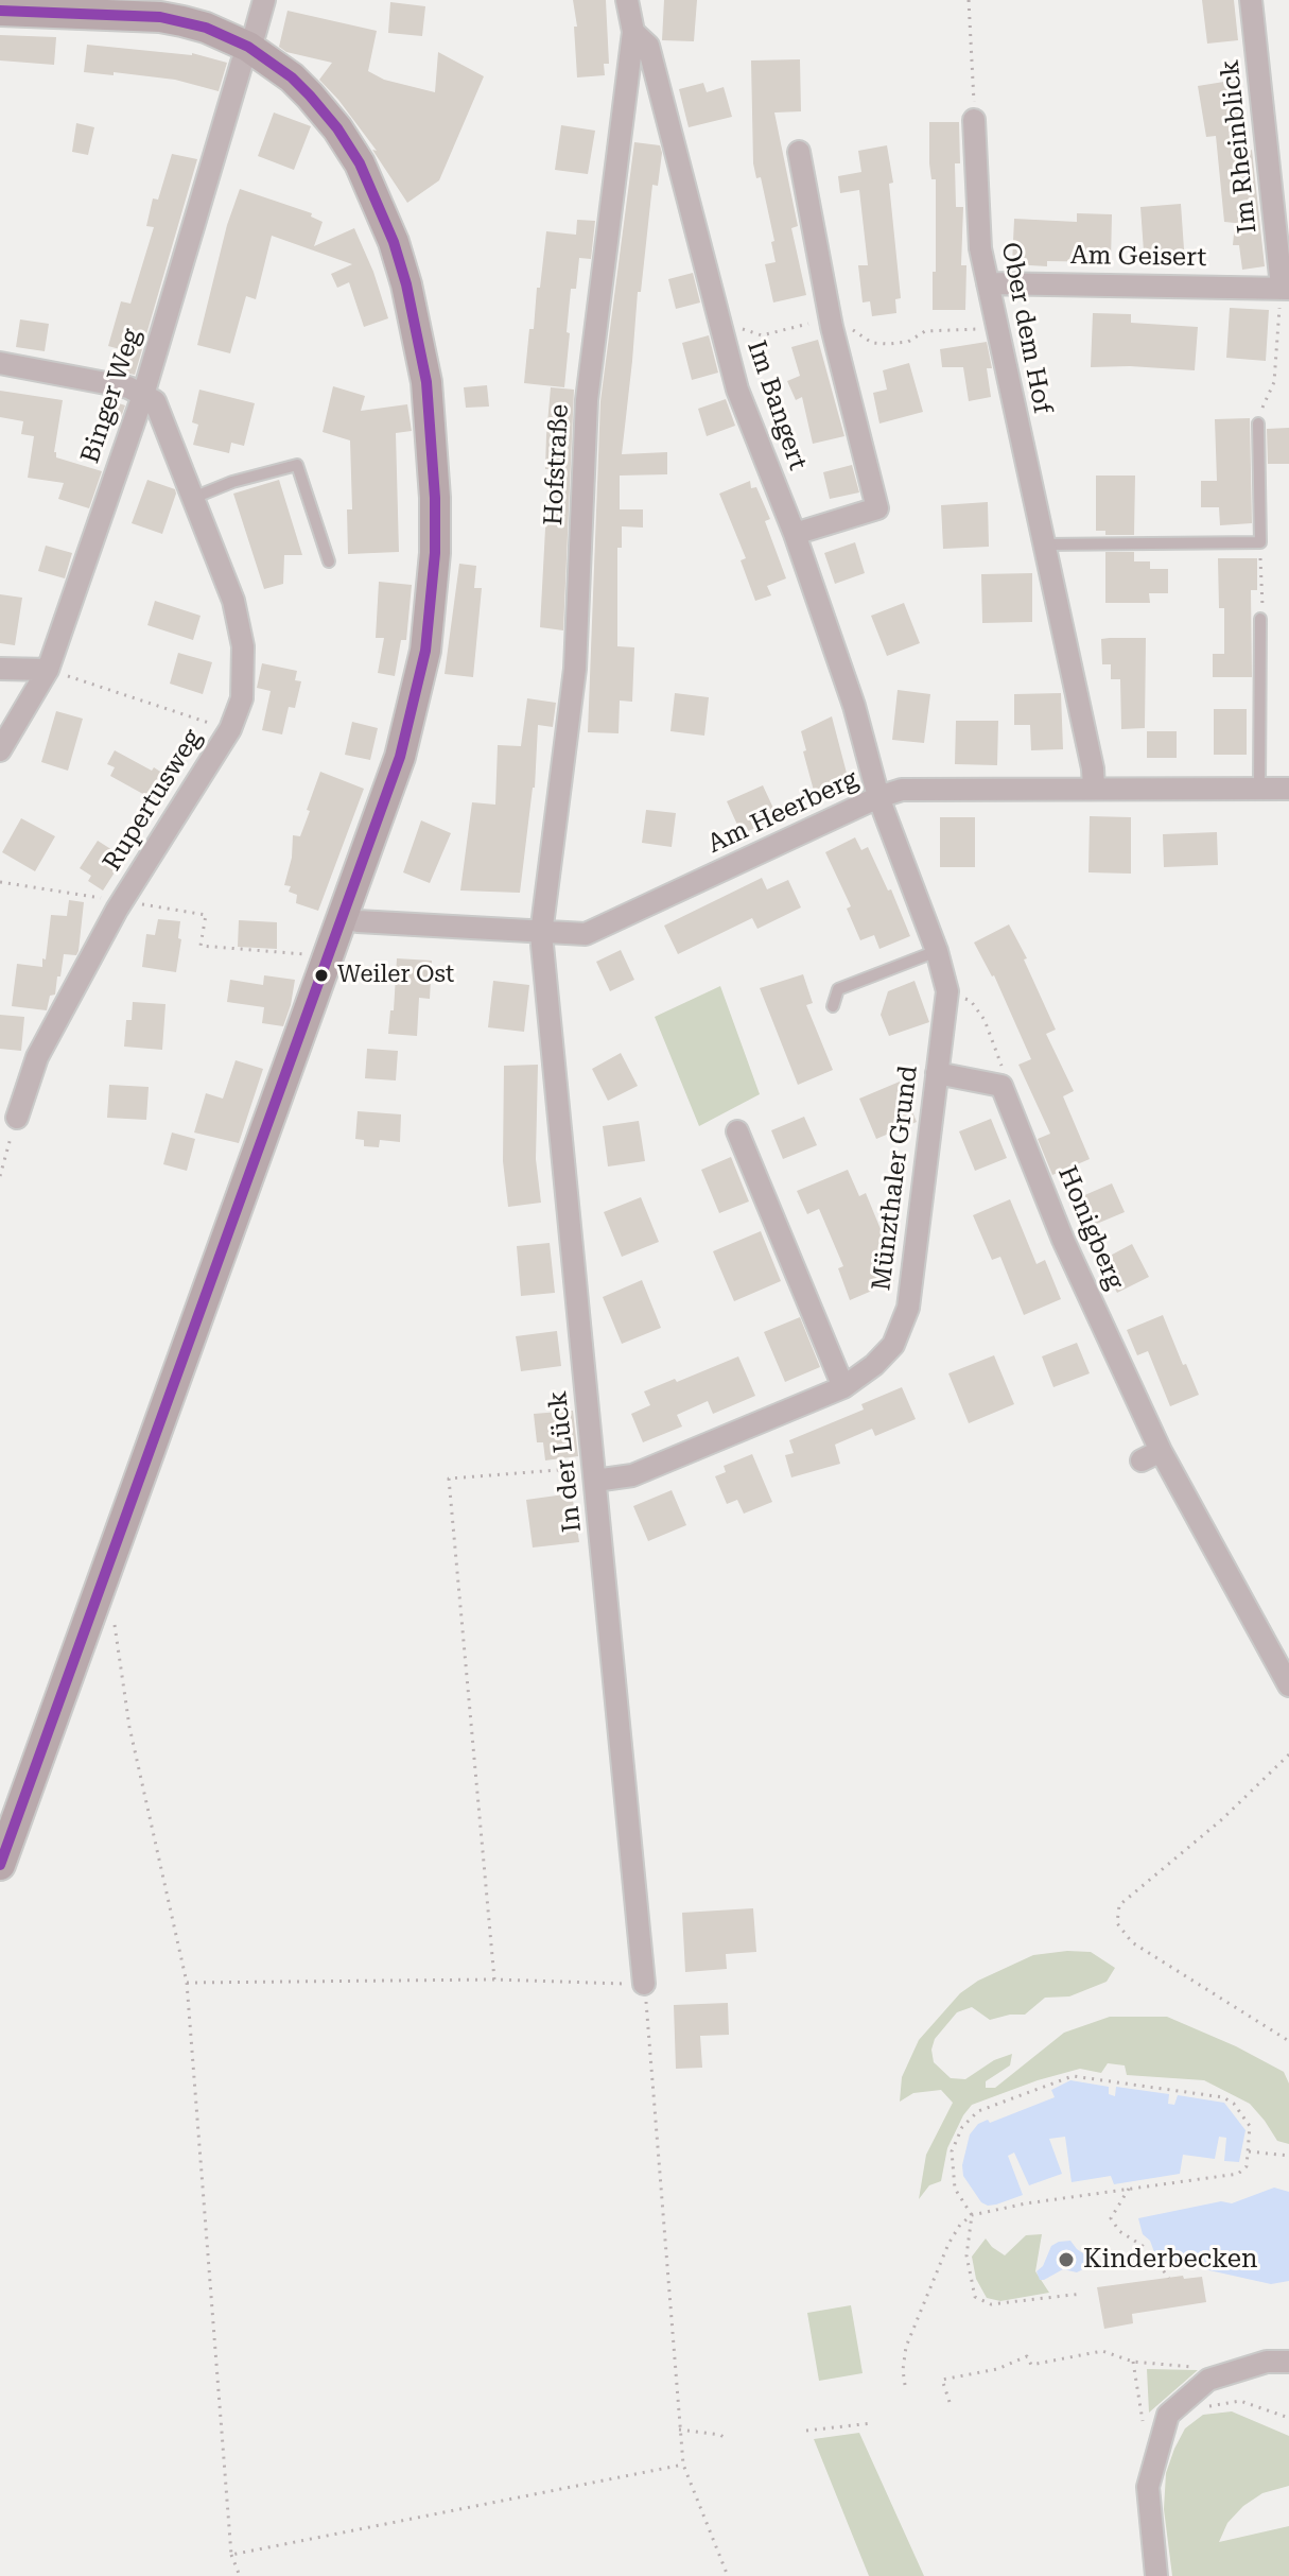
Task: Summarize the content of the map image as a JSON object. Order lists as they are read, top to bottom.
{
  "streets": {
    "street": [
      "Im Rheinblick",
      "Am Geisert",
      "Ober dem Hof",
      "Binger Weg",
      "Im Bangert",
      "Hofstraße",
      "Rupertusweg",
      "Am Heerberg",
      "Münzthaler Grund",
      "Honigberg",
      "In der Lück"
    ]
  },
  "crossings": [
    ["Im Rheinblick", "Am Geisert"],
    ["Am Geisert", "Ober dem Hof"],
    ["Ober dem Hof", "Am Heerberg"],
    ["Binger Weg", "Rupertusweg"],
    ["Im Bangert", "Hofstraße"],
    ["Im Bangert", "Am Heerberg"],
    ["Im Bangert", "Münzthaler Grund"],
    ["Hofstraße", "Am Heerberg"],
    ["Hofstraße", "In der Lück"],
    ["Am Heerberg", "Münzthaler Grund"],
    ["Am Heerberg", "In der Lück"],
    ["Münzthaler Grund", "In der Lück"]
  ],
  "places": ["Weiler Ost", "Kinderbecken"]
}
